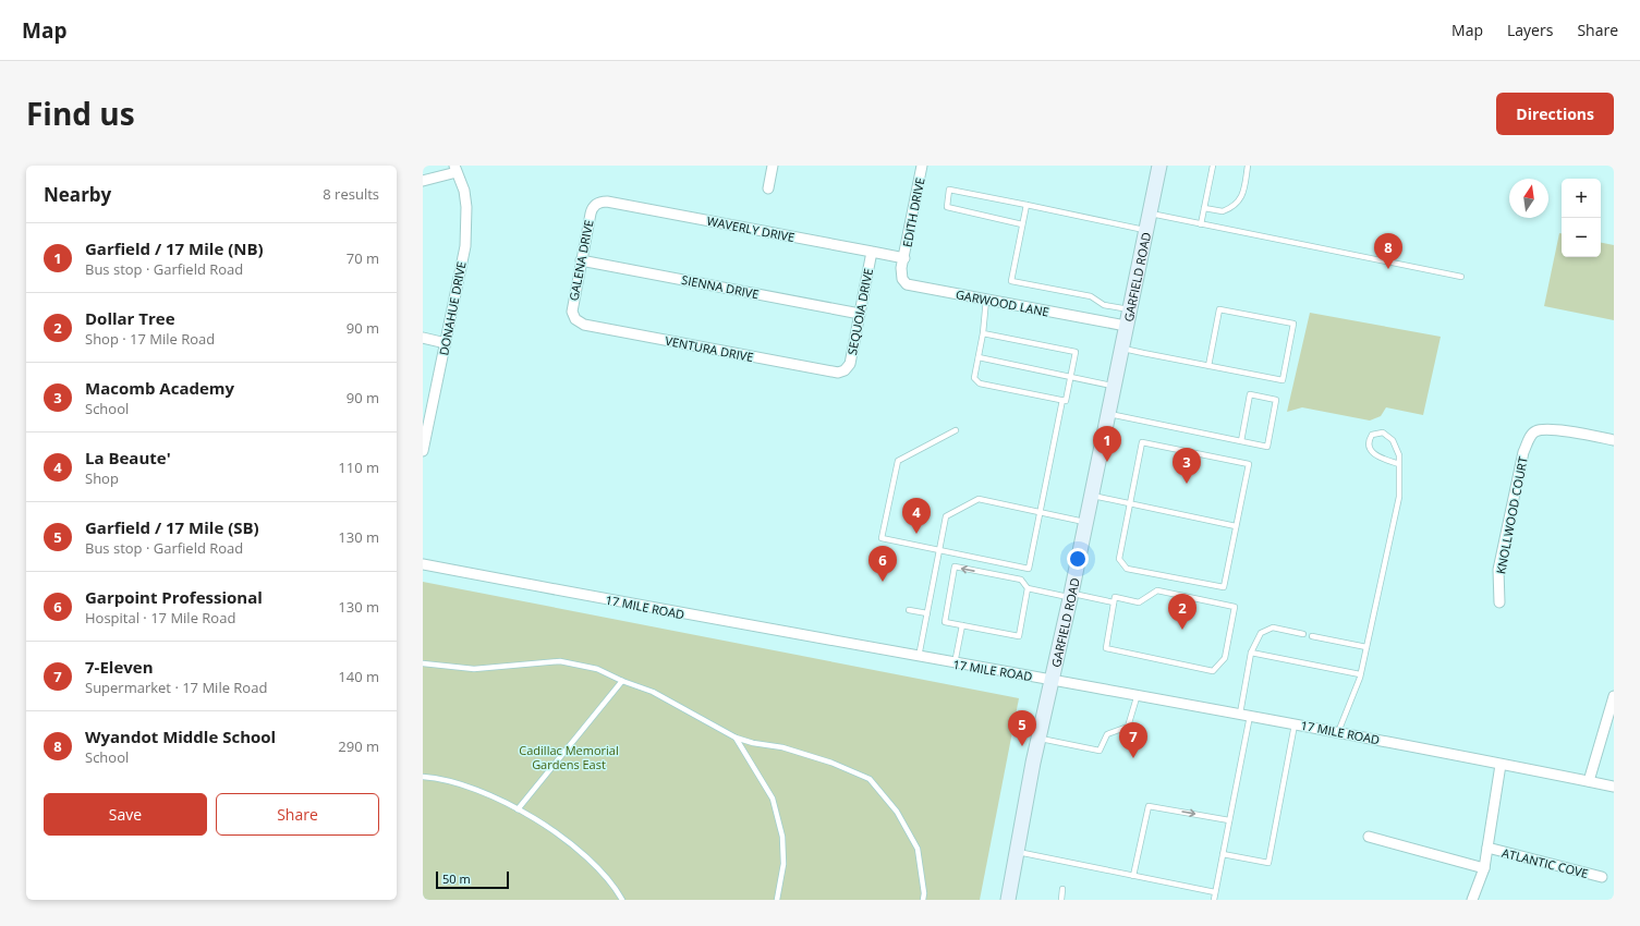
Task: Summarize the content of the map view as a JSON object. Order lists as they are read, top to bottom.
{
  "streets": {
    "main road": ["GARFIELD ROAD"],
    "street": [
      "EDITH DRIVE",
      "WAVERLY DRIVE",
      "GALENA DRIVE",
      "SIENNA DRIVE",
      "GARWOOD LANE",
      "DONAHUE DRIVE",
      "SEQUOIA DRIVE",
      "VENTURA DRIVE",
      "KNOLLWOOD COURT",
      "17 MILE ROAD",
      "ATLANTIC COVE"
    ]
  },
  "crossings": [
    ["EDITH DRIVE", "WAVERLY DRIVE"],
    ["EDITH DRIVE", "GARWOOD LANE"],
    ["WAVERLY DRIVE", "GALENA DRIVE"],
    ["WAVERLY DRIVE", "GARWOOD LANE"],
    ["WAVERLY DRIVE", "SEQUOIA DRIVE"],
    ["GALENA DRIVE", "SIENNA DRIVE"],
    ["GALENA DRIVE", "VENTURA DRIVE"],
    ["GARFIELD ROAD", "GARWOOD LANE"],
    ["GARFIELD ROAD", "17 MILE ROAD"],
    ["SIENNA DRIVE", "SEQUOIA DRIVE"],
    ["SEQUOIA DRIVE", "VENTURA DRIVE"]
  ],
  "parks": ["Cadillac Memorial Gardens East"],
  "scale_bar": "50 m",
  "north": "top",
  "page": {
    "header": "Map",
    "nav": ["Map", "Layers", "Share"],
    "title": "Find us",
    "buttons": [
      "Directions",
      ["Save", "Share"]
    ],
    "heading": ["Nearby", "8 results"],
    "map_buttons": ["+", "−"],
    "list": [
      {
        "mark": "1",
        "name": "Garfield / 17 Mile (NB)",
        "note": "Bus stop · Garfield Road",
        "value": "70 m"
      },
      {
        "mark": "2",
        "name": "Dollar Tree",
        "note": "Shop · 17 Mile Road",
        "value": "90 m"
      },
      {
        "mark": "3",
        "name": "Macomb Academy",
        "note": "School",
        "value": "90 m"
      },
      {
        "mark": "4",
        "name": "La Beaute'",
        "note": "Shop",
        "value": "110 m"
      },
      {
        "mark": "5",
        "name": "Garfield / 17 Mile (SB)",
        "note": "Bus stop · Garfield Road",
        "value": "130 m"
      },
      {
        "mark": "6",
        "name": "Garpoint Professional",
        "note": "Hospital · 17 Mile Road",
        "value": "130 m"
      },
      {
        "mark": "7",
        "name": "7-Eleven",
        "note": "Supermarket · 17 Mile Road",
        "value": "140 m"
      },
      {
        "mark": "8",
        "name": "Wyandot Middle School",
        "note": "School",
        "value": "290 m"
      }
    ],
    "pins": [
      "8",
      "1",
      "3",
      "4",
      "6",
      "2",
      "5",
      "7"
    ],
    "scale": "50 m"
  }
}
